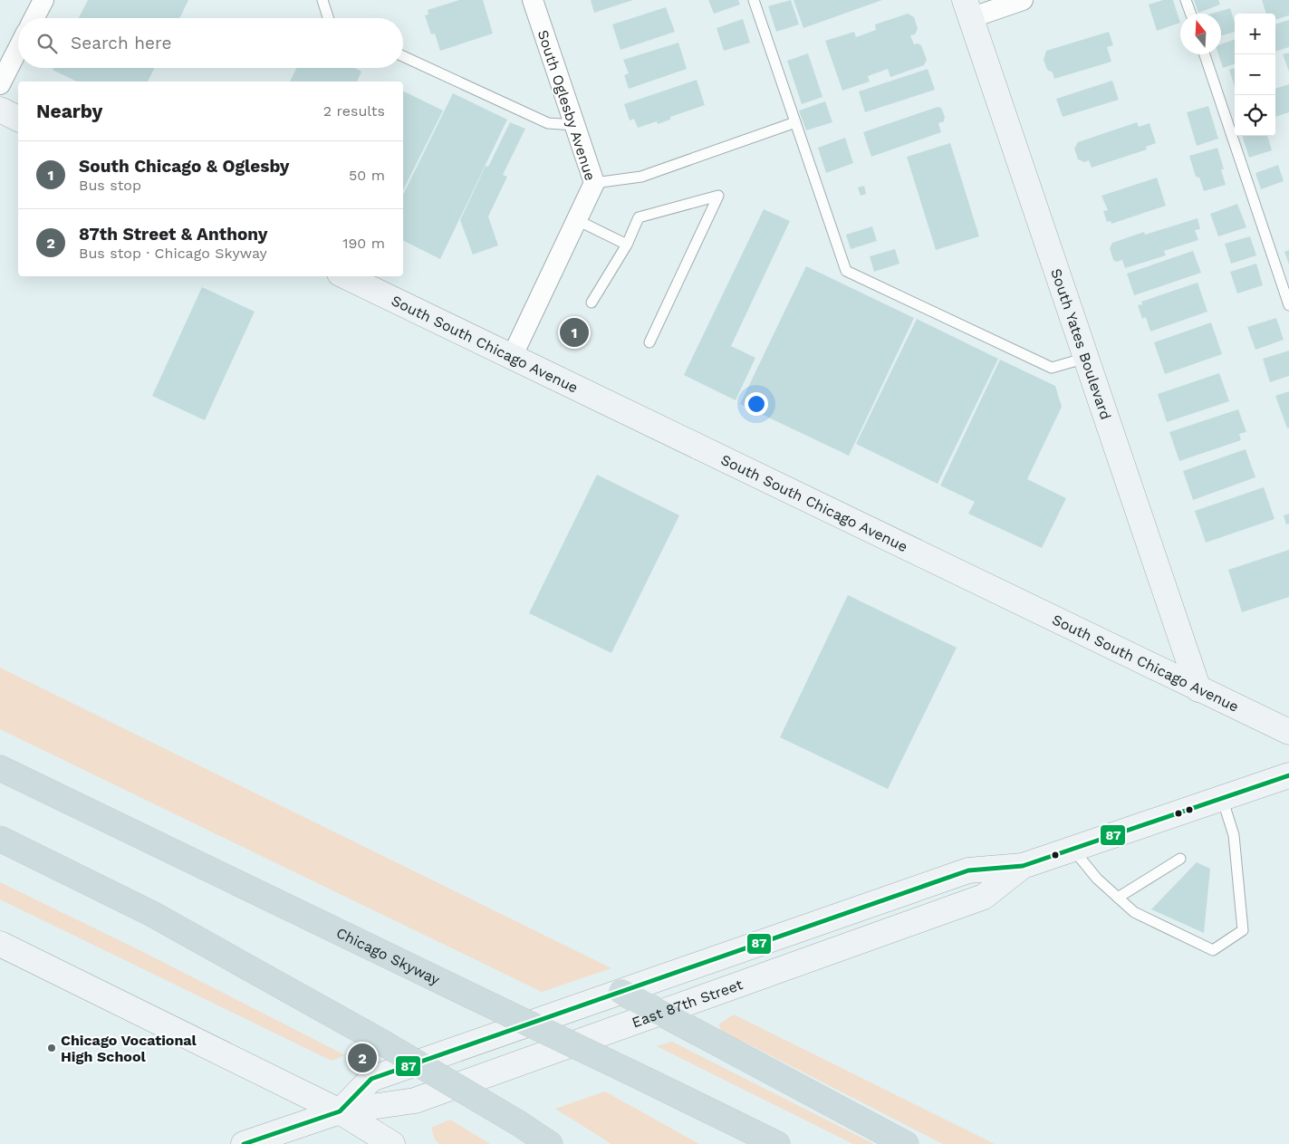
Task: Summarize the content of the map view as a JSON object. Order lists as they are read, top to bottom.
{
  "streets": {
    "highway": ["Chicago Skyway"],
    "main road": ["South South Chicago Avenue", "South Yates Boulevard", "East 87th Street"],
    "street": ["South Oglesby Avenue"]
  },
  "crossings": [
    ["South Oglesby Avenue", "South South Chicago Avenue"],
    ["South South Chicago Avenue", "South Yates Boulevard"]
  ],
  "places": ["Chicago Vocational High School"],
  "lines": ["transit line 87"],
  "north": "top",
  "page": {
    "map_buttons": ["+", "−"],
    "search": "Search here",
    "heading": ["Nearby", "2 results"],
    "list": [
      {
        "mark": "1",
        "name": "South Chicago & Oglesby",
        "note": "Bus stop",
        "value": "50 m"
      },
      {
        "mark": "2",
        "name": "87th Street & Anthony",
        "note": "Bus stop · Chicago Skyway",
        "value": "190 m"
      }
    ],
    "pins": ["1", "2"]
  }
}
